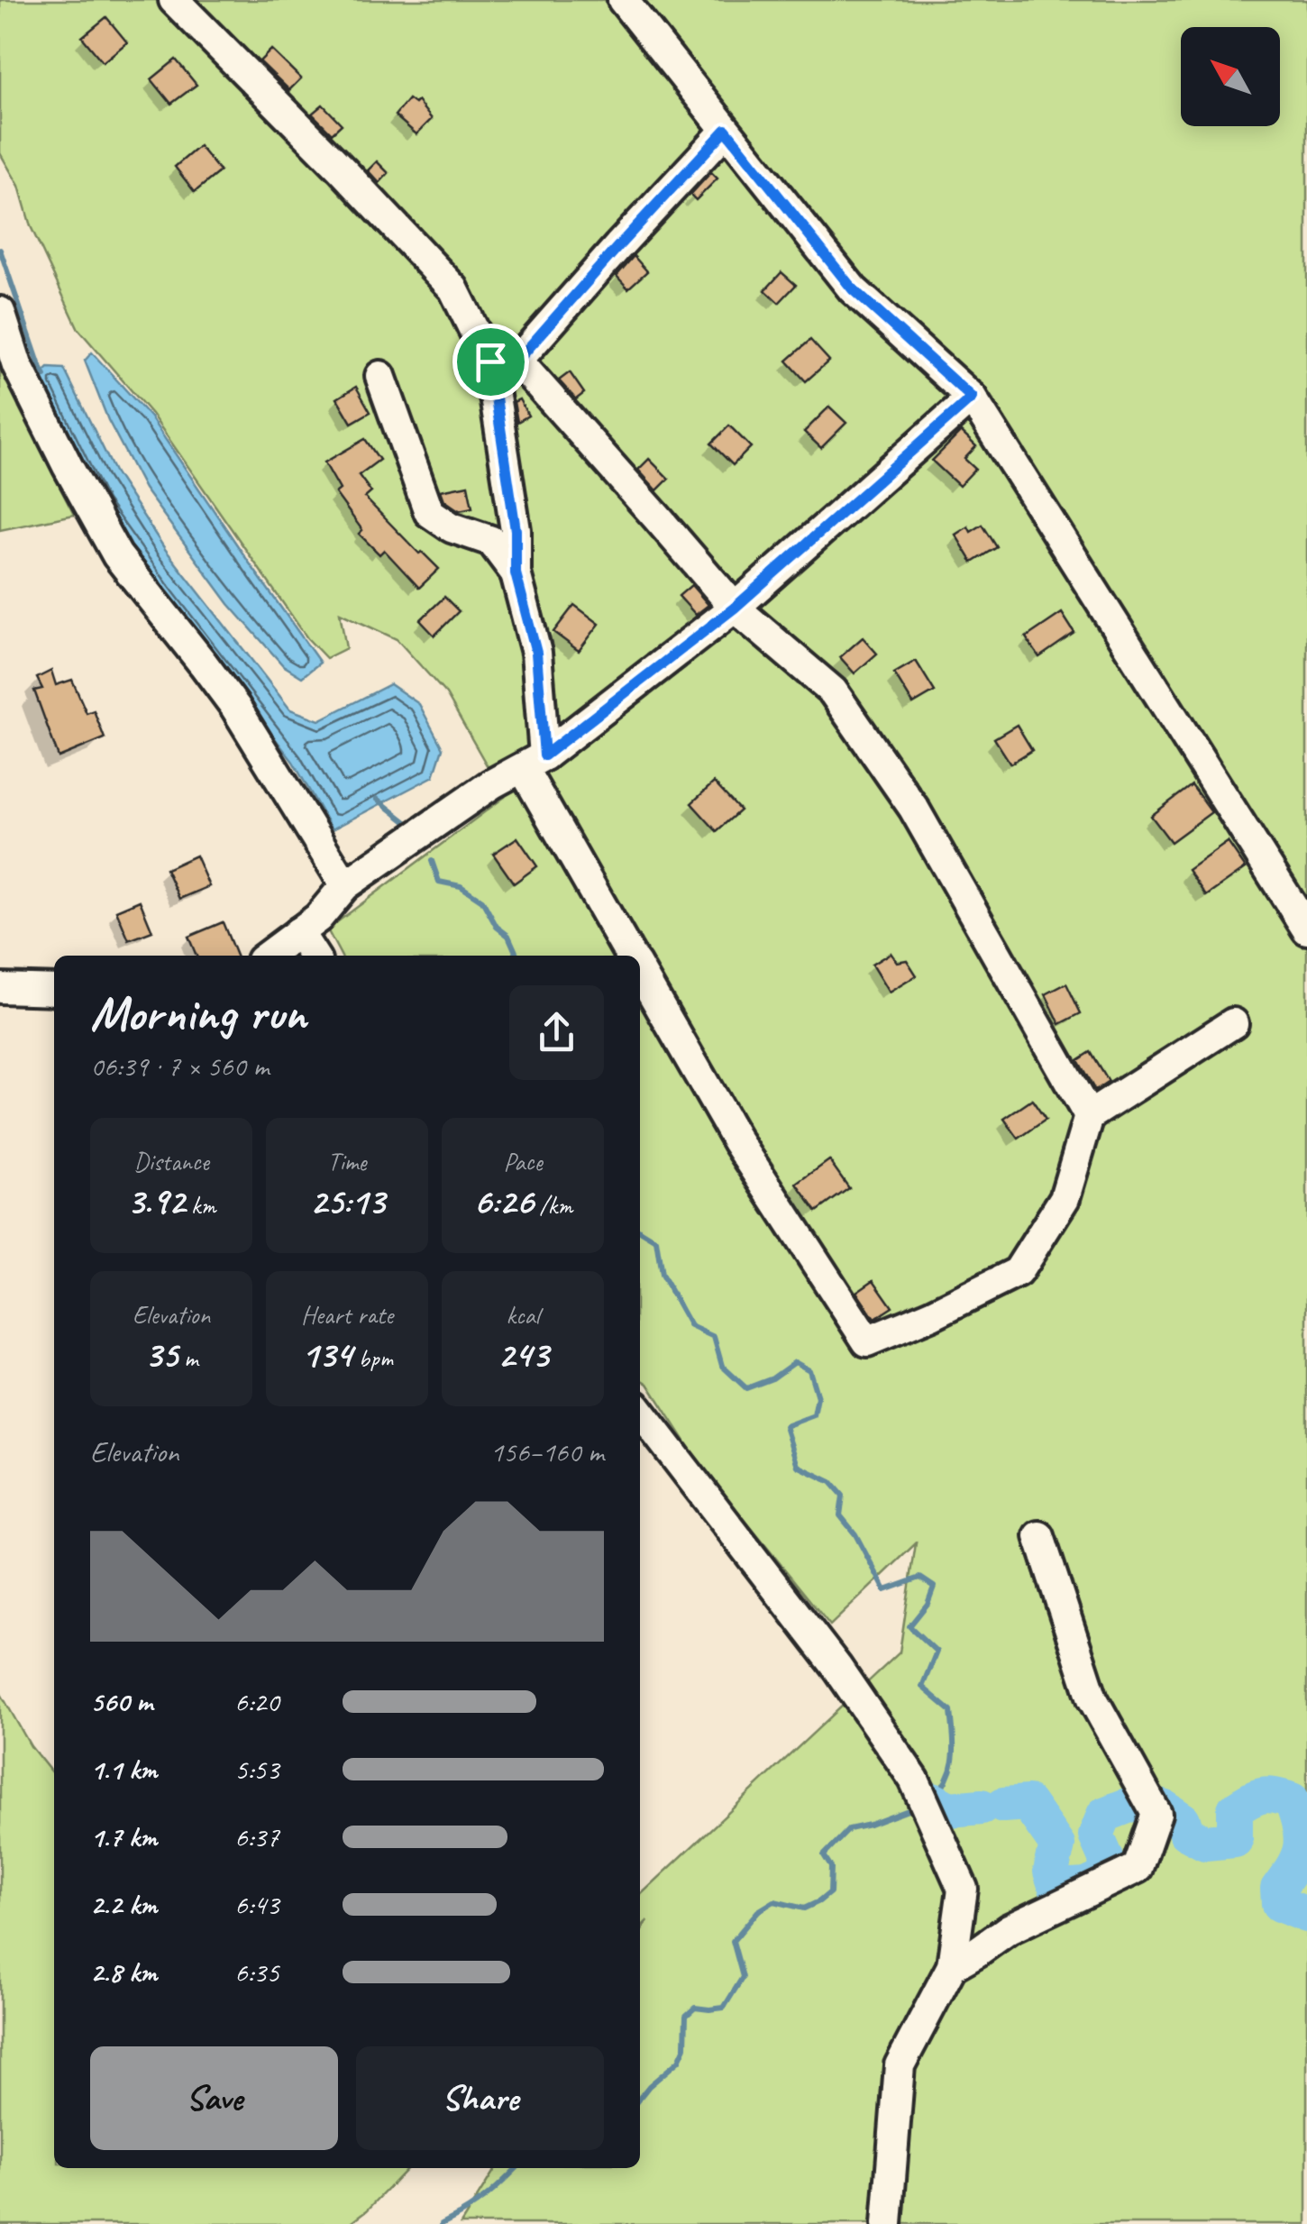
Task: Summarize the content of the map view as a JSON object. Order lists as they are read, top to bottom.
{
  "north": "top left",
  "page": {
    "heading": ["Morning run", "06:39 · 7 × 560 m"],
    "stats": [
      ["Distance", "3.92 km"],
      ["Time", "25:13"],
      ["Pace", "6:26 /km"],
      ["Elevation", "35 m"],
      ["Heart rate", "134 bpm"],
      ["kcal", "243"]
    ],
    "chart": ["Elevation", "156–160 m"],
    "list": [
      {
        "name": "560 m",
        "note": "6:20"
      },
      {
        "name": "1.1 km",
        "note": "5:53"
      },
      {
        "name": "1.7 km",
        "note": "6:37"
      },
      {
        "name": "2.2 km",
        "note": "6:43"
      },
      {
        "name": "2.8 km",
        "note": "6:35"
      }
    ],
    "buttons": ["Save", "Share"]
  }
}
